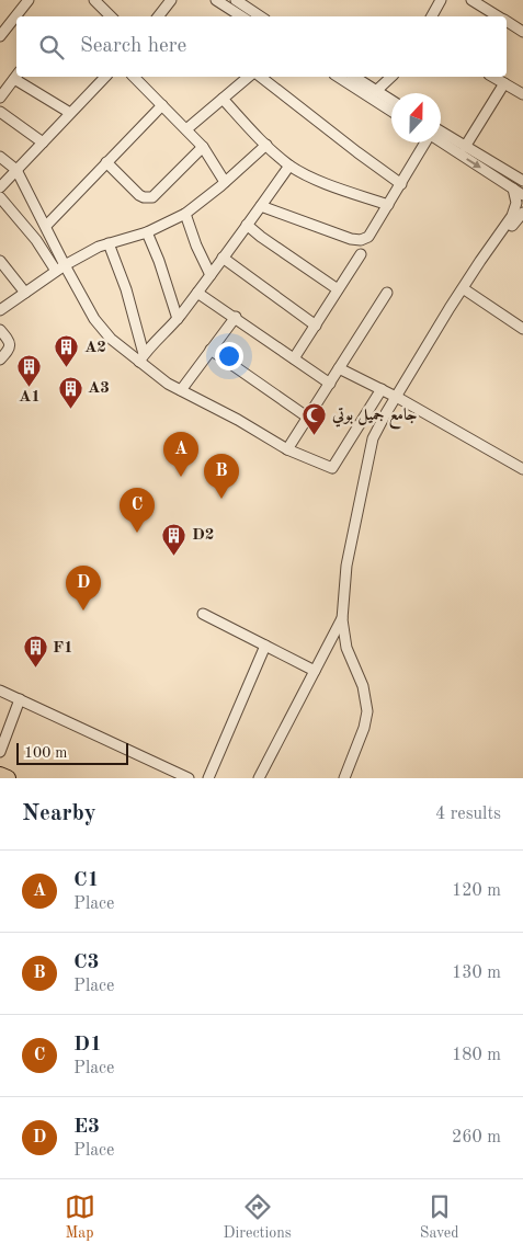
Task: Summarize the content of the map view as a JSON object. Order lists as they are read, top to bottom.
{
  "places": {
    "building": [
      "A2",
      "A1",
      "A3",
      "D2",
      "F1"
    ],
    "mosque": ["جامع جميل بوتي"]
  },
  "scale_bar": "100 m",
  "north": "top",
  "page": {
    "search": "Search here",
    "pins": [
      "A",
      "B",
      "C",
      "D"
    ],
    "scale": "100 m",
    "heading": ["Nearby", "4 results"],
    "list": [
      {
        "mark": "A",
        "name": "C1",
        "note": "Place",
        "value": "120 m"
      },
      {
        "mark": "B",
        "name": "C3",
        "note": "Place",
        "value": "130 m"
      },
      {
        "mark": "C",
        "name": "D1",
        "note": "Place",
        "value": "180 m"
      },
      {
        "mark": "D",
        "name": "E3",
        "note": "Place",
        "value": "260 m"
      }
    ],
    "nav": ["Map", "Directions", "Saved"]
  }
}
